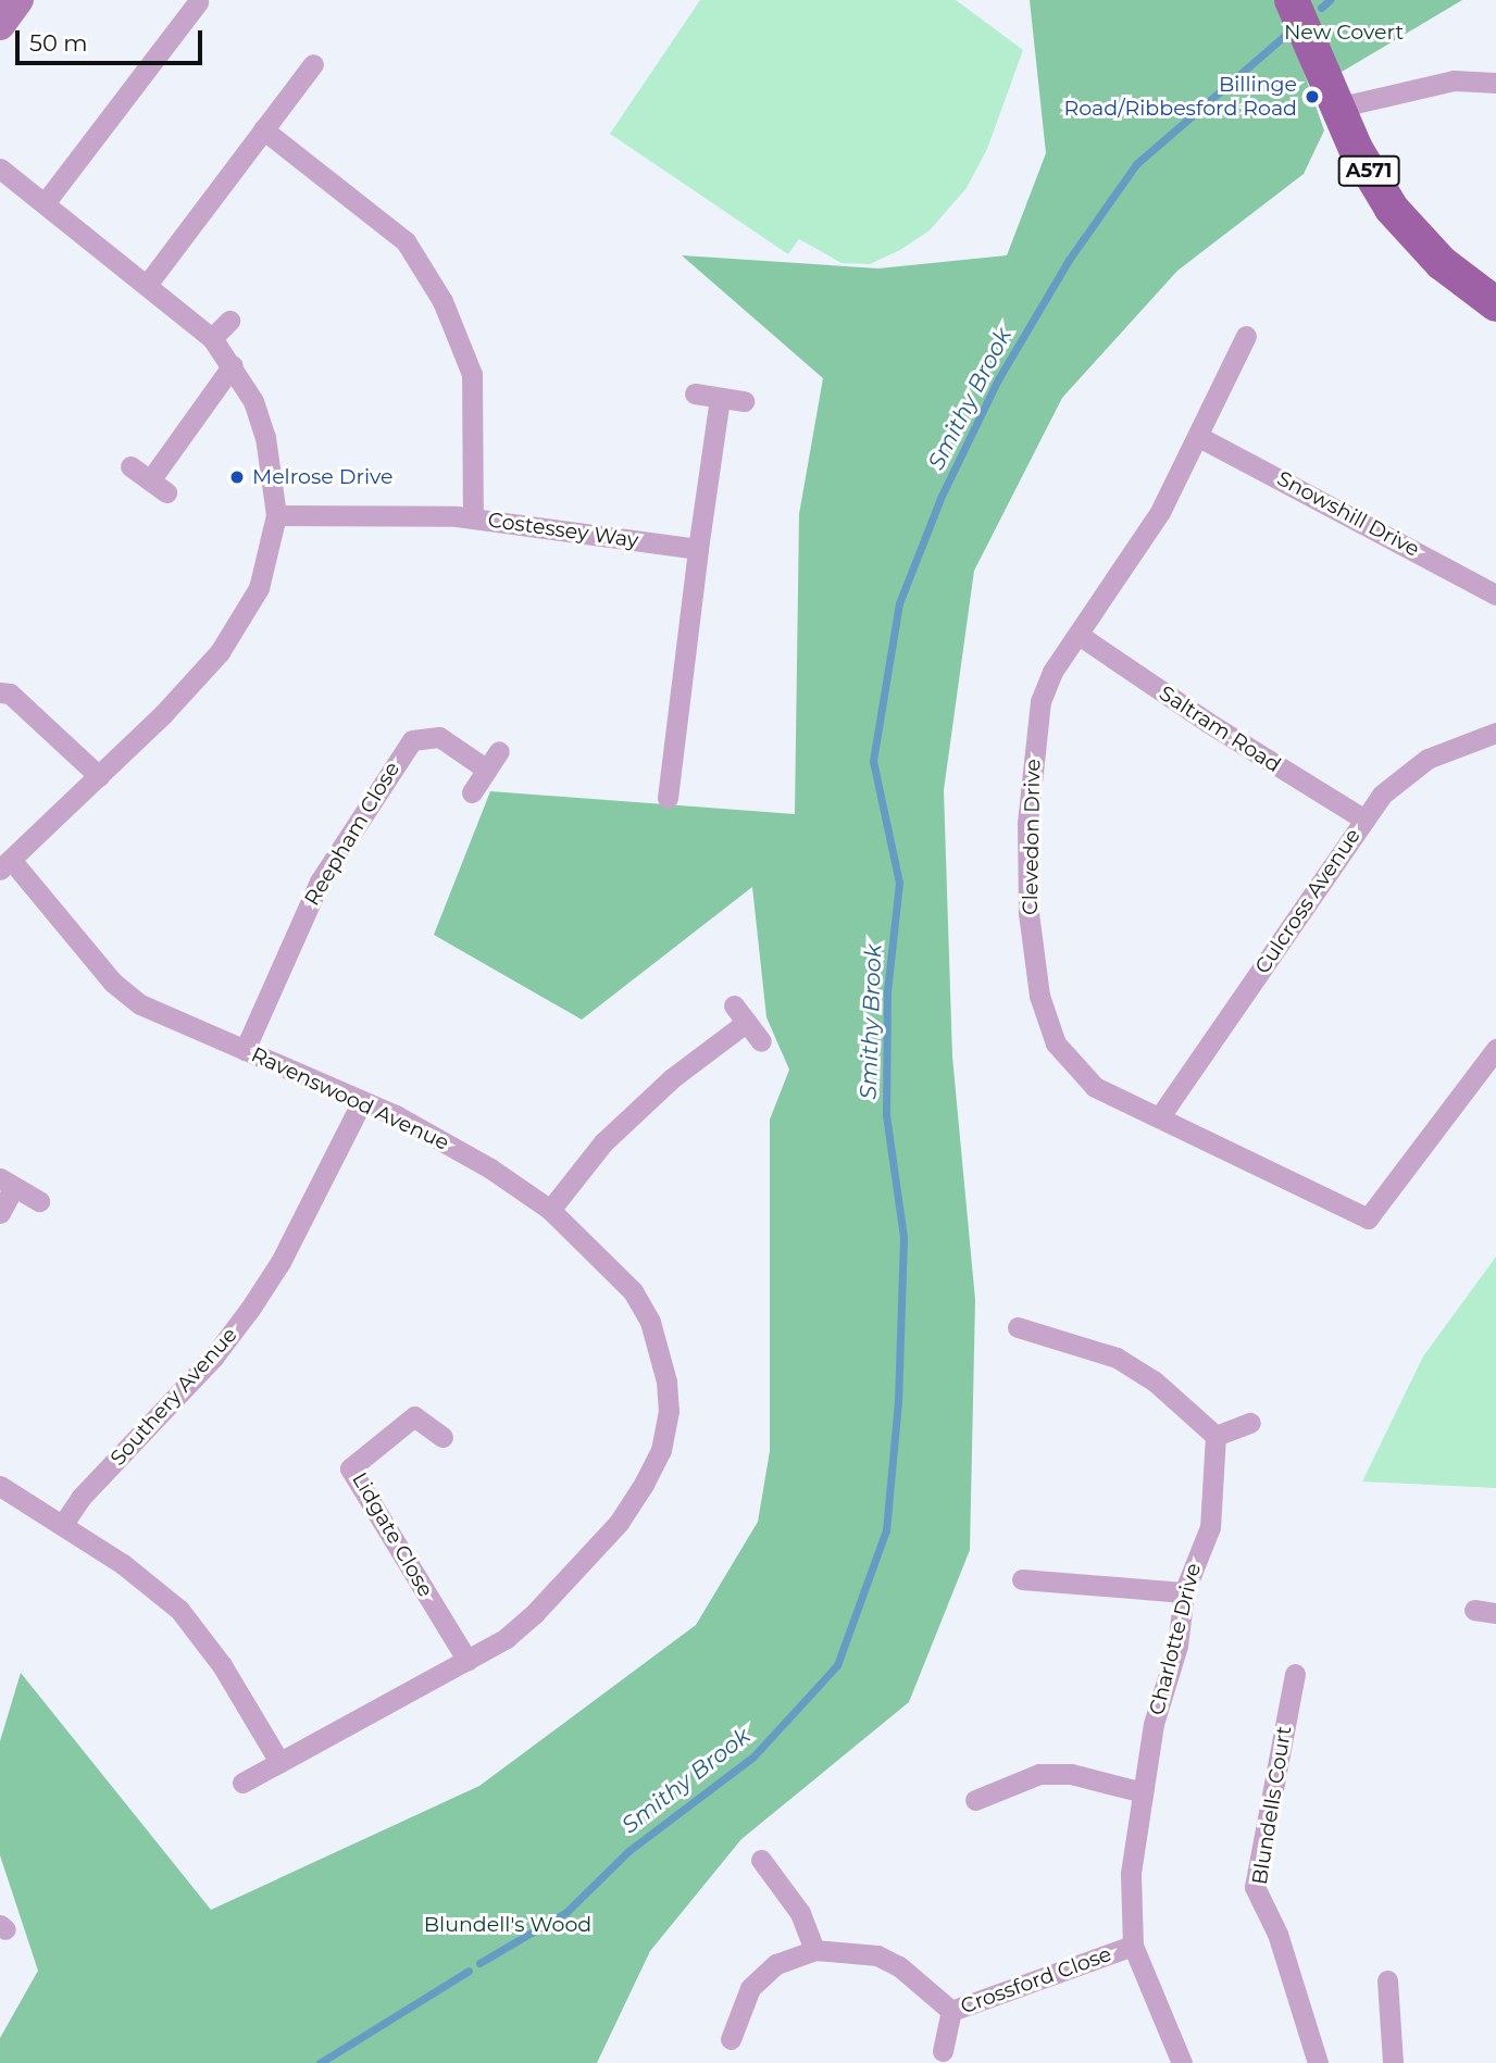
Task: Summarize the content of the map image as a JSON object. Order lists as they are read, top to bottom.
{
  "streets": {
    "main road": ["A571"],
    "street": [
      "Snowshill Drive",
      "Costessey Way",
      "Saltram Road",
      "Reepham Close",
      "Clevedon Drive",
      "Culcross Avenue",
      "Ravenswood Avenue",
      "Southery Avenue",
      "Lidgate Close",
      "Charlotte Drive",
      "Blundells Court",
      "Crossford Close"
    ]
  },
  "crossings": [
    ["Snowshill Drive", "Clevedon Drive"],
    ["Saltram Road", "Clevedon Drive"],
    ["Saltram Road", "Culcross Avenue"],
    ["Reepham Close", "Ravenswood Avenue"],
    ["Clevedon Drive", "Culcross Avenue"],
    ["Ravenswood Avenue", "Southery Avenue"],
    ["Ravenswood Avenue", "Lidgate Close"],
    ["Charlotte Drive", "Crossford Close"]
  ],
  "water": ["Smithy Brook"],
  "parks": ["New Covert", "Blundell's Wood"],
  "places": ["Billinge Road/Ribbesford Road", "Melrose Drive"],
  "scale_bar": "50 m"
}
